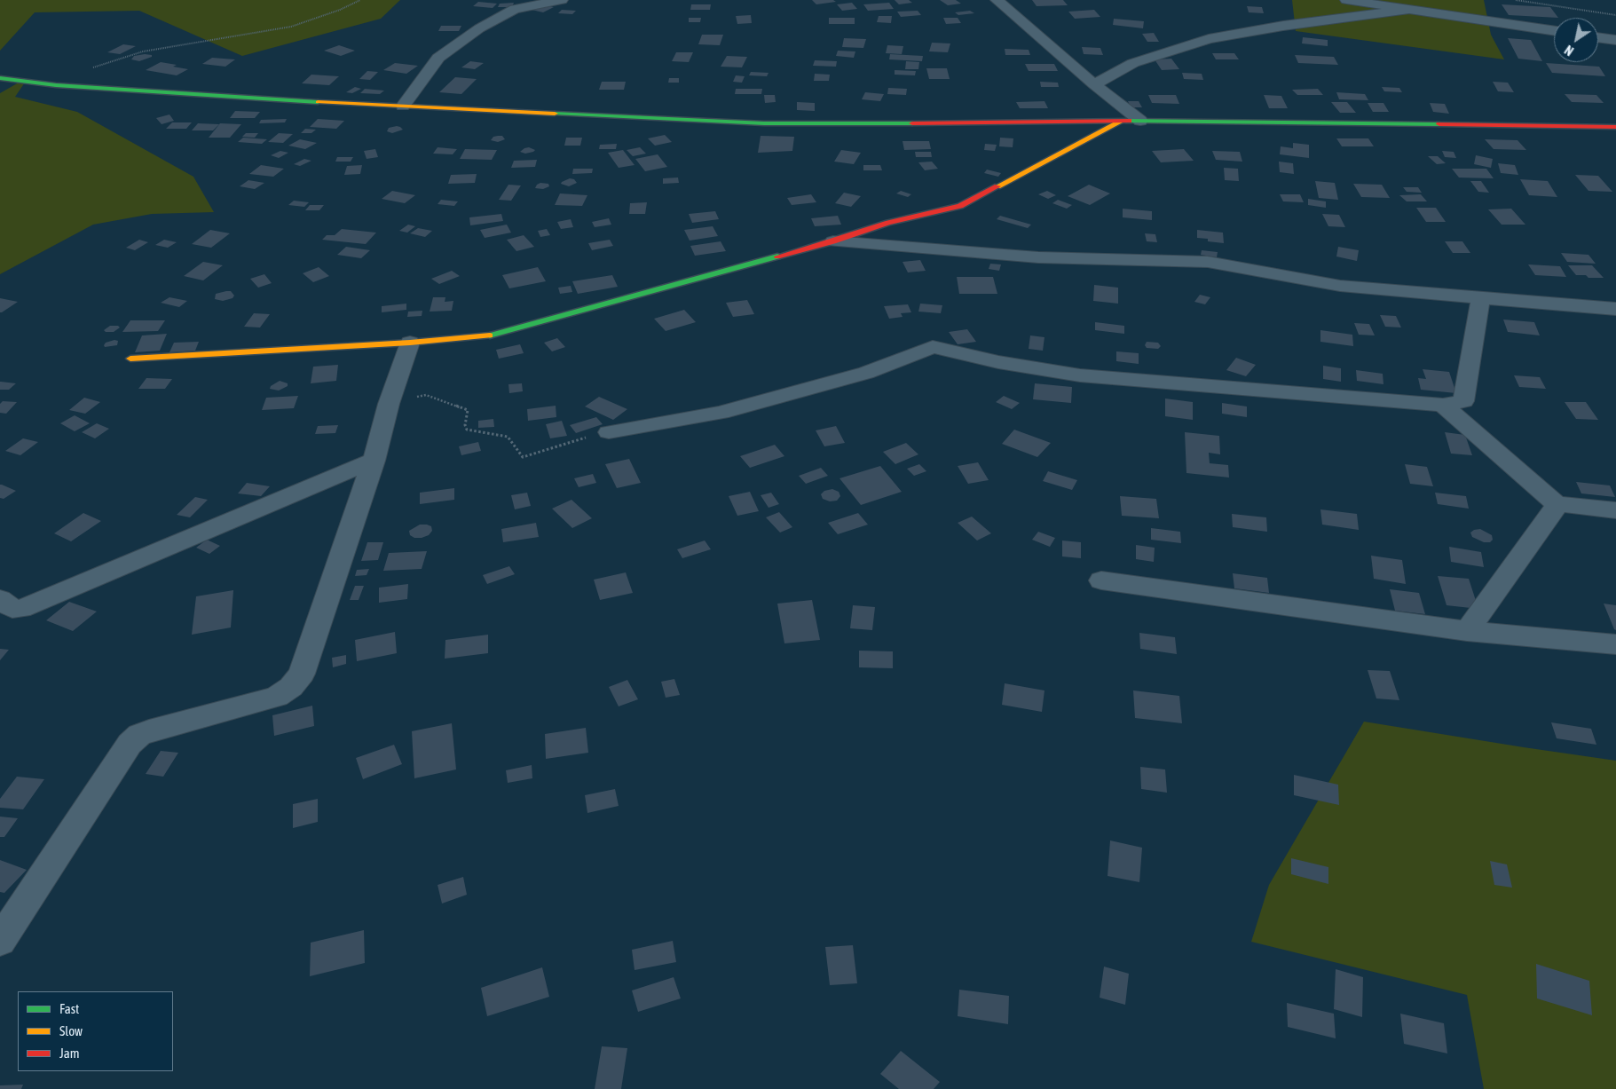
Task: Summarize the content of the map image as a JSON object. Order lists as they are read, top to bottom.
{
  "legend": ["Fast", "Slow", "Jam"],
  "north": "bottom left"
}
